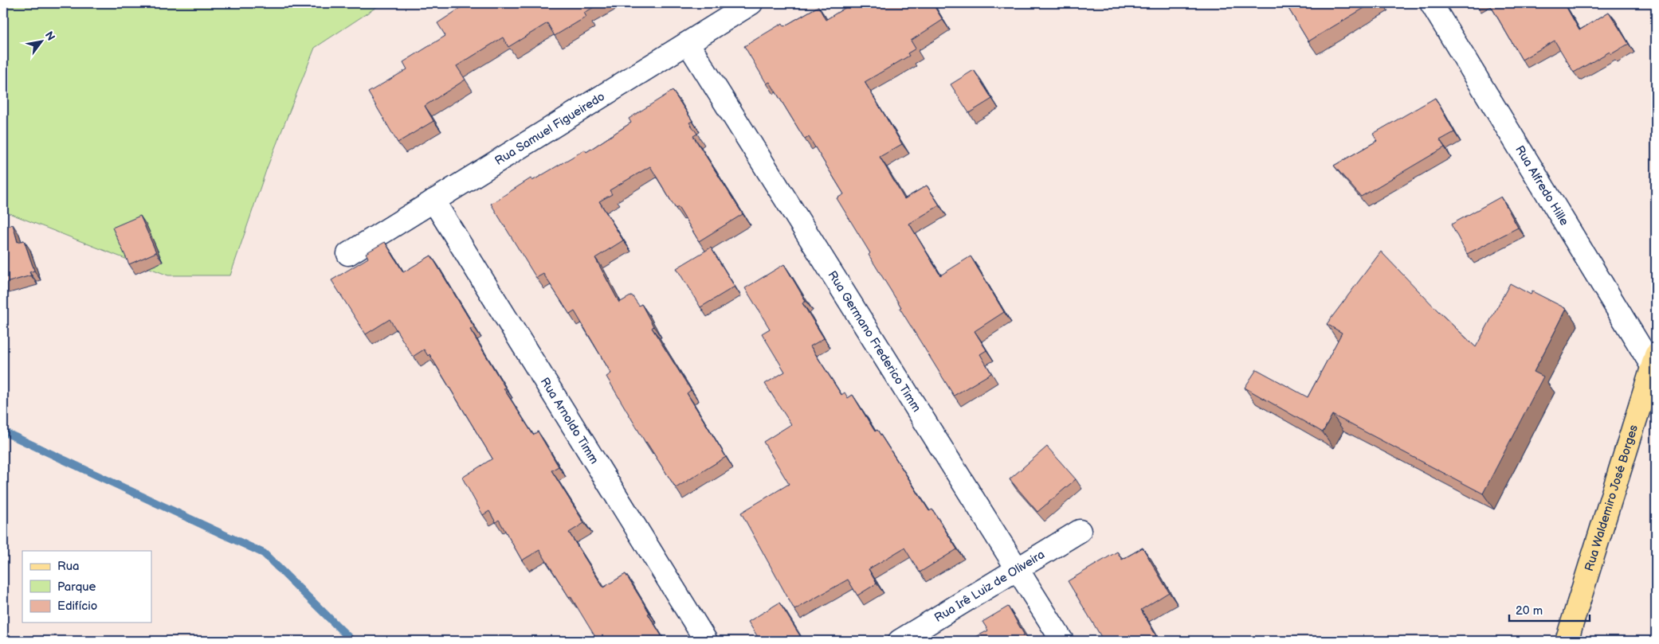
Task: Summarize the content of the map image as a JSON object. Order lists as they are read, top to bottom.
{
  "streets": {
    "main road": ["Rua Waldemiro José Borges"],
    "street": [
      "Rua Samuel Figueiredo",
      "Rua Alfredo Hille",
      "Rua Germano Frederico Timm",
      "Rua Arnoldo Timm",
      "Rua Irê Luiz de Oliveira"
    ]
  },
  "crossings": [
    ["Rua Samuel Figueiredo", "Rua Germano Frederico Timm"],
    ["Rua Samuel Figueiredo", "Rua Arnoldo Timm"],
    ["Rua Alfredo Hille", "Rua Waldemiro José Borges"],
    ["Rua Germano Frederico Timm", "Rua Irê Luiz de Oliveira"]
  ],
  "legend": ["Rua", "Parque", "Edifício"],
  "scale_bar": "20 m",
  "north": "top right"
}
